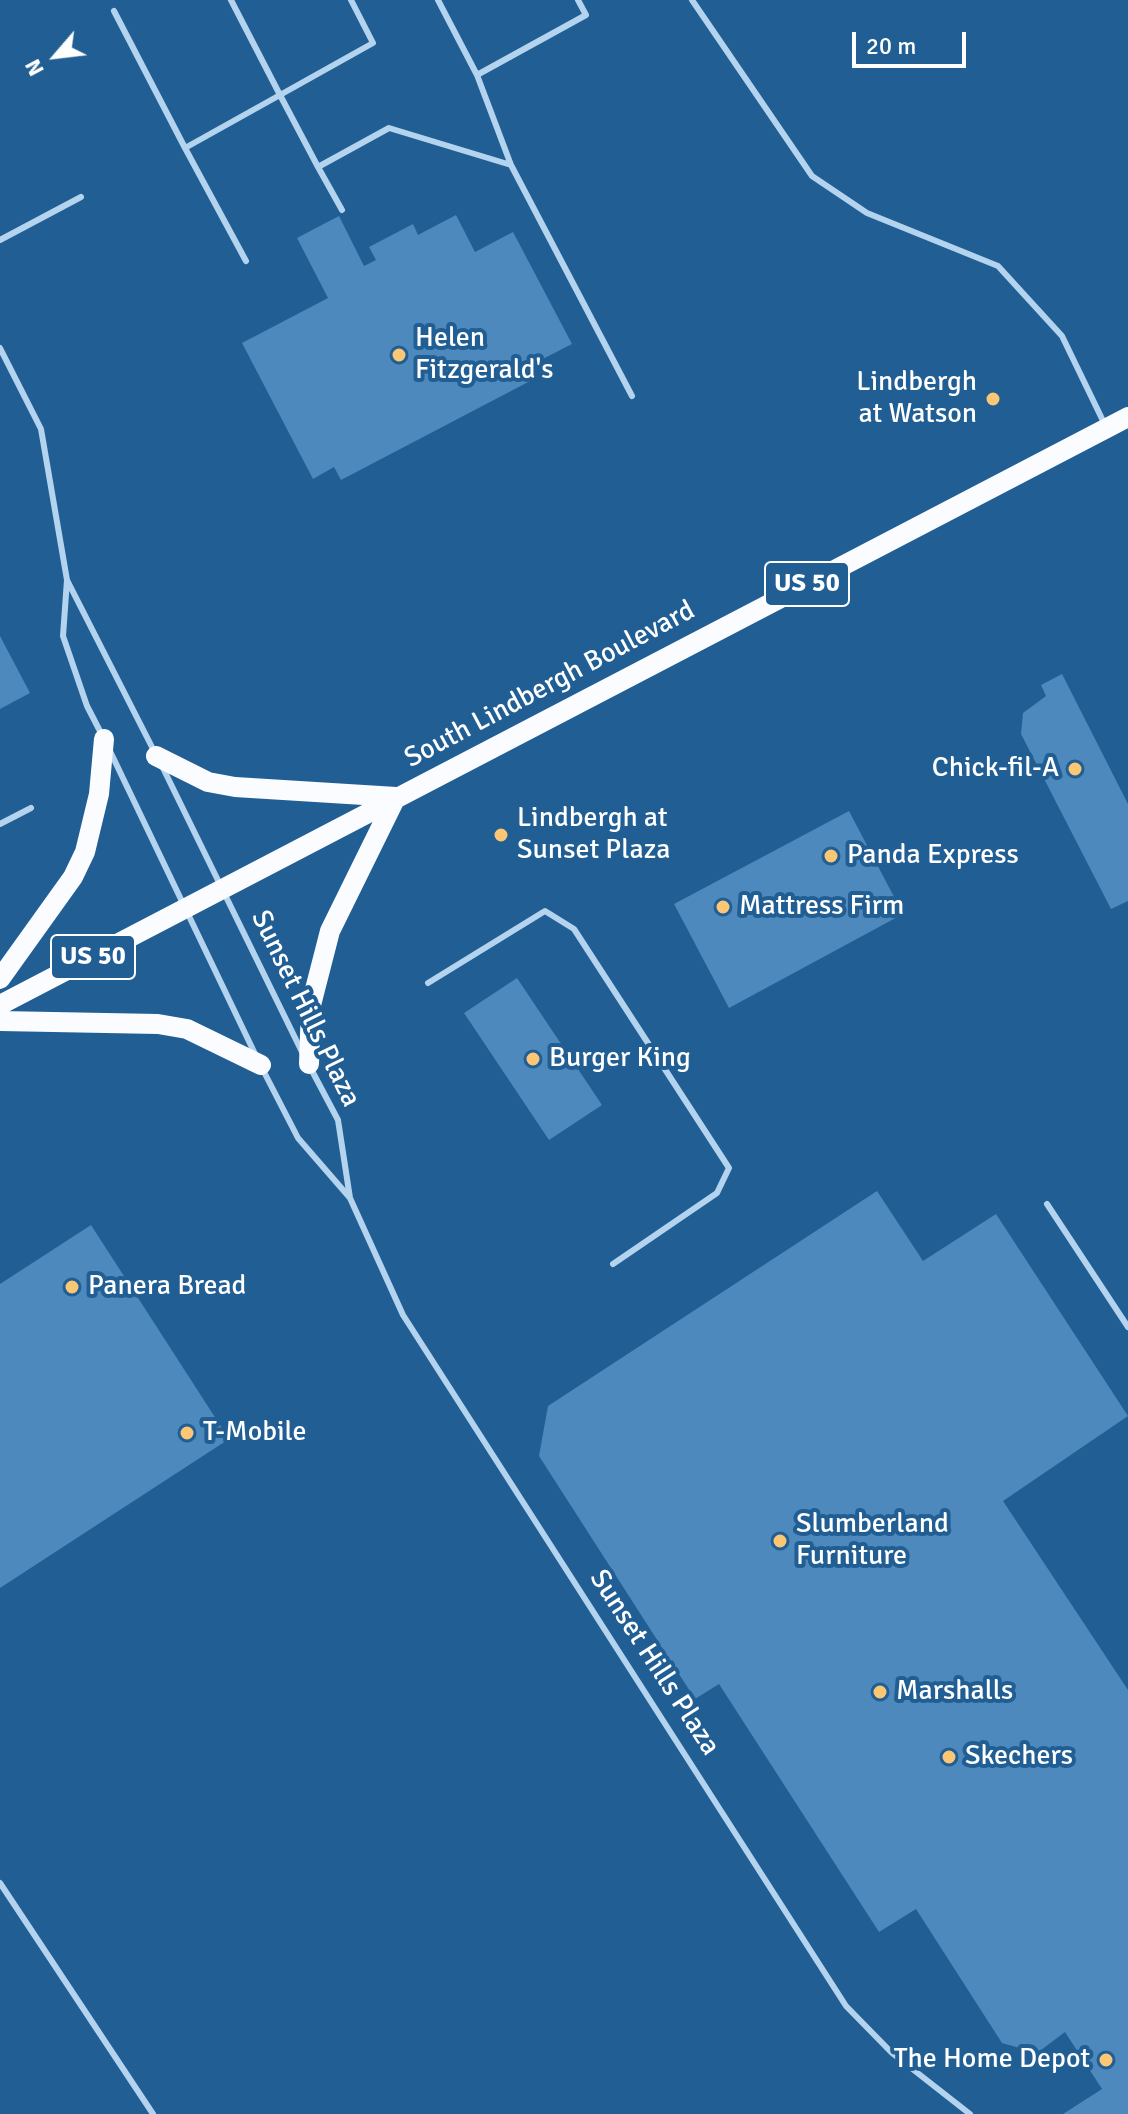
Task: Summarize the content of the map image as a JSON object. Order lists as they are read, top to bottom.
{
  "streets": {
    "main road": ["US 50", "South Lindbergh Boulevard"],
    "lane": ["Sunset Hills Plaza"]
  },
  "crossings": [
    ["South Lindbergh Boulevard", "Sunset Hills Plaza"]
  ],
  "places": [
    "Helen Fitzgerald's",
    "Lindbergh at Watson",
    "Chick-fil-A",
    "Lindbergh at Sunset Plaza",
    "Panda Express",
    "Mattress Firm",
    "Burger King",
    "Panera Bread",
    "T-Mobile",
    "Slumberland Furniture",
    "Marshalls",
    "Skechers",
    "The Home Depot"
  ],
  "scale_bar": "20 m",
  "north": "bottom left"
}
